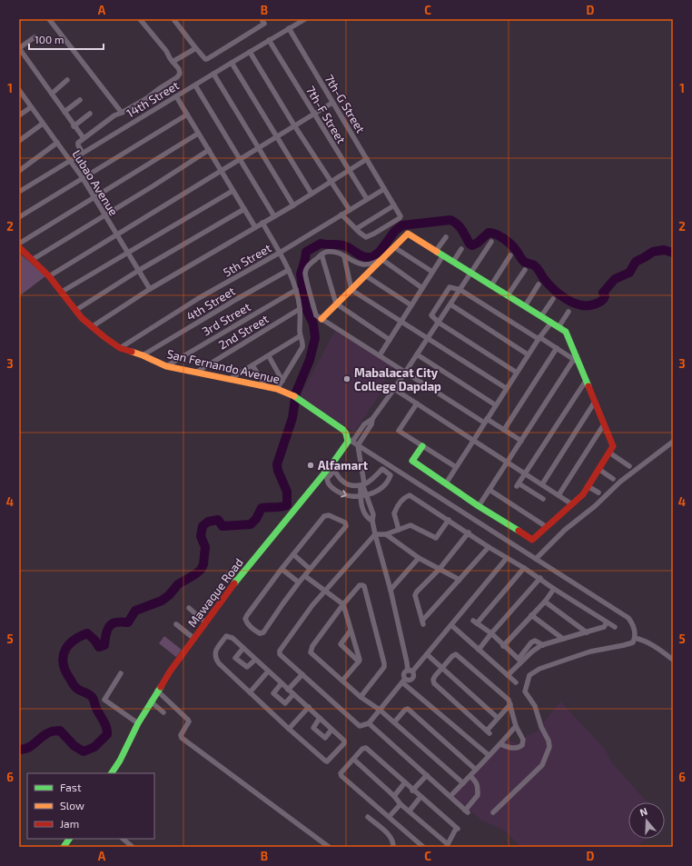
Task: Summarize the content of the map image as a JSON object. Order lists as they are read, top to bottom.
{
  "streets": {
    "main road": ["San Fernando Avenue", "Mawaque Road"],
    "street": [
      "14th Street",
      "7th-G Street",
      "7th-F Street",
      "Lubao Avenue",
      "5th Street",
      "4th Street",
      "3rd Street",
      "2nd Street"
    ]
  },
  "crossings": [
    ["14th Street", "7th-G Street"],
    ["14th Street", "7th-F Street"],
    ["14th Street", "Lubao Avenue"],
    ["7th-G Street", "5th Street"],
    ["7th-F Street", "5th Street"],
    ["5th Street", "San Fernando Avenue"],
    ["4th Street", "San Fernando Avenue"],
    ["3rd Street", "San Fernando Avenue"],
    ["2nd Street", "San Fernando Avenue"],
    ["San Fernando Avenue", "Mawaque Road"]
  ],
  "places": ["Mabalacat City College Dapdap", "Alfamart"],
  "legend": ["Fast", "Slow", "Jam"],
  "scale_bar": "100 m",
  "north": "top",
  "grid": {
    "columns": [
      "A",
      "B",
      "C",
      "D"
    ],
    "rows": [
      "1",
      "2",
      "3",
      "4",
      "5",
      "6"
    ]
  }
}
